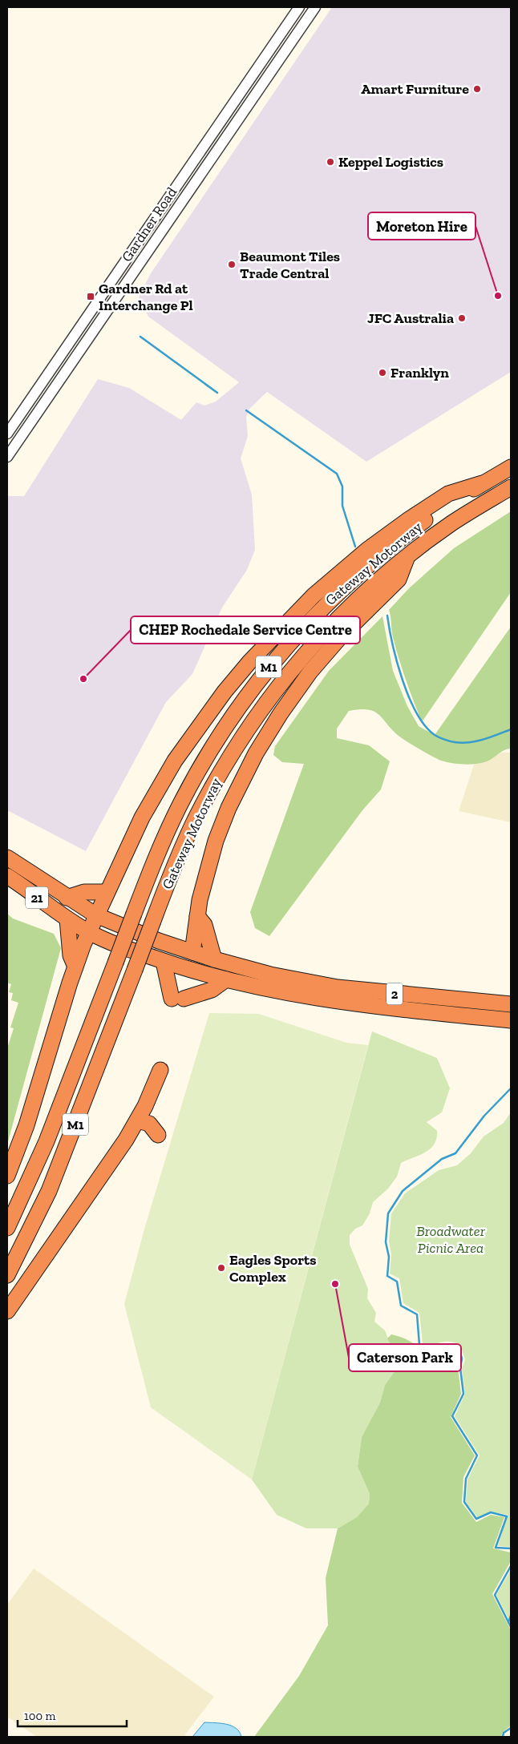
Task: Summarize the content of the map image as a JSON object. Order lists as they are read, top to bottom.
{
  "streets": {
    "highway": [
      "Gateway Motorway",
      "M1",
      "21",
      "2"
    ],
    "street": ["Gardner Road"]
  },
  "crossings": [
    ["21", "2"]
  ],
  "parks": ["Broadwater Picnic Area"],
  "places": {
    "other": [
      "Amart Furniture",
      "Keppel Logistics",
      "Beaumont Tiles Trade Central",
      "Moreton Hire",
      "JFC Australia",
      "Franklyn",
      "CHEP Rochedale Service Centre",
      "Eagles Sports Complex",
      "Caterson Park"
    ],
    "transit": ["Gardner Rd at Interchange Pl"]
  },
  "scale_bar": "100 m"
}
